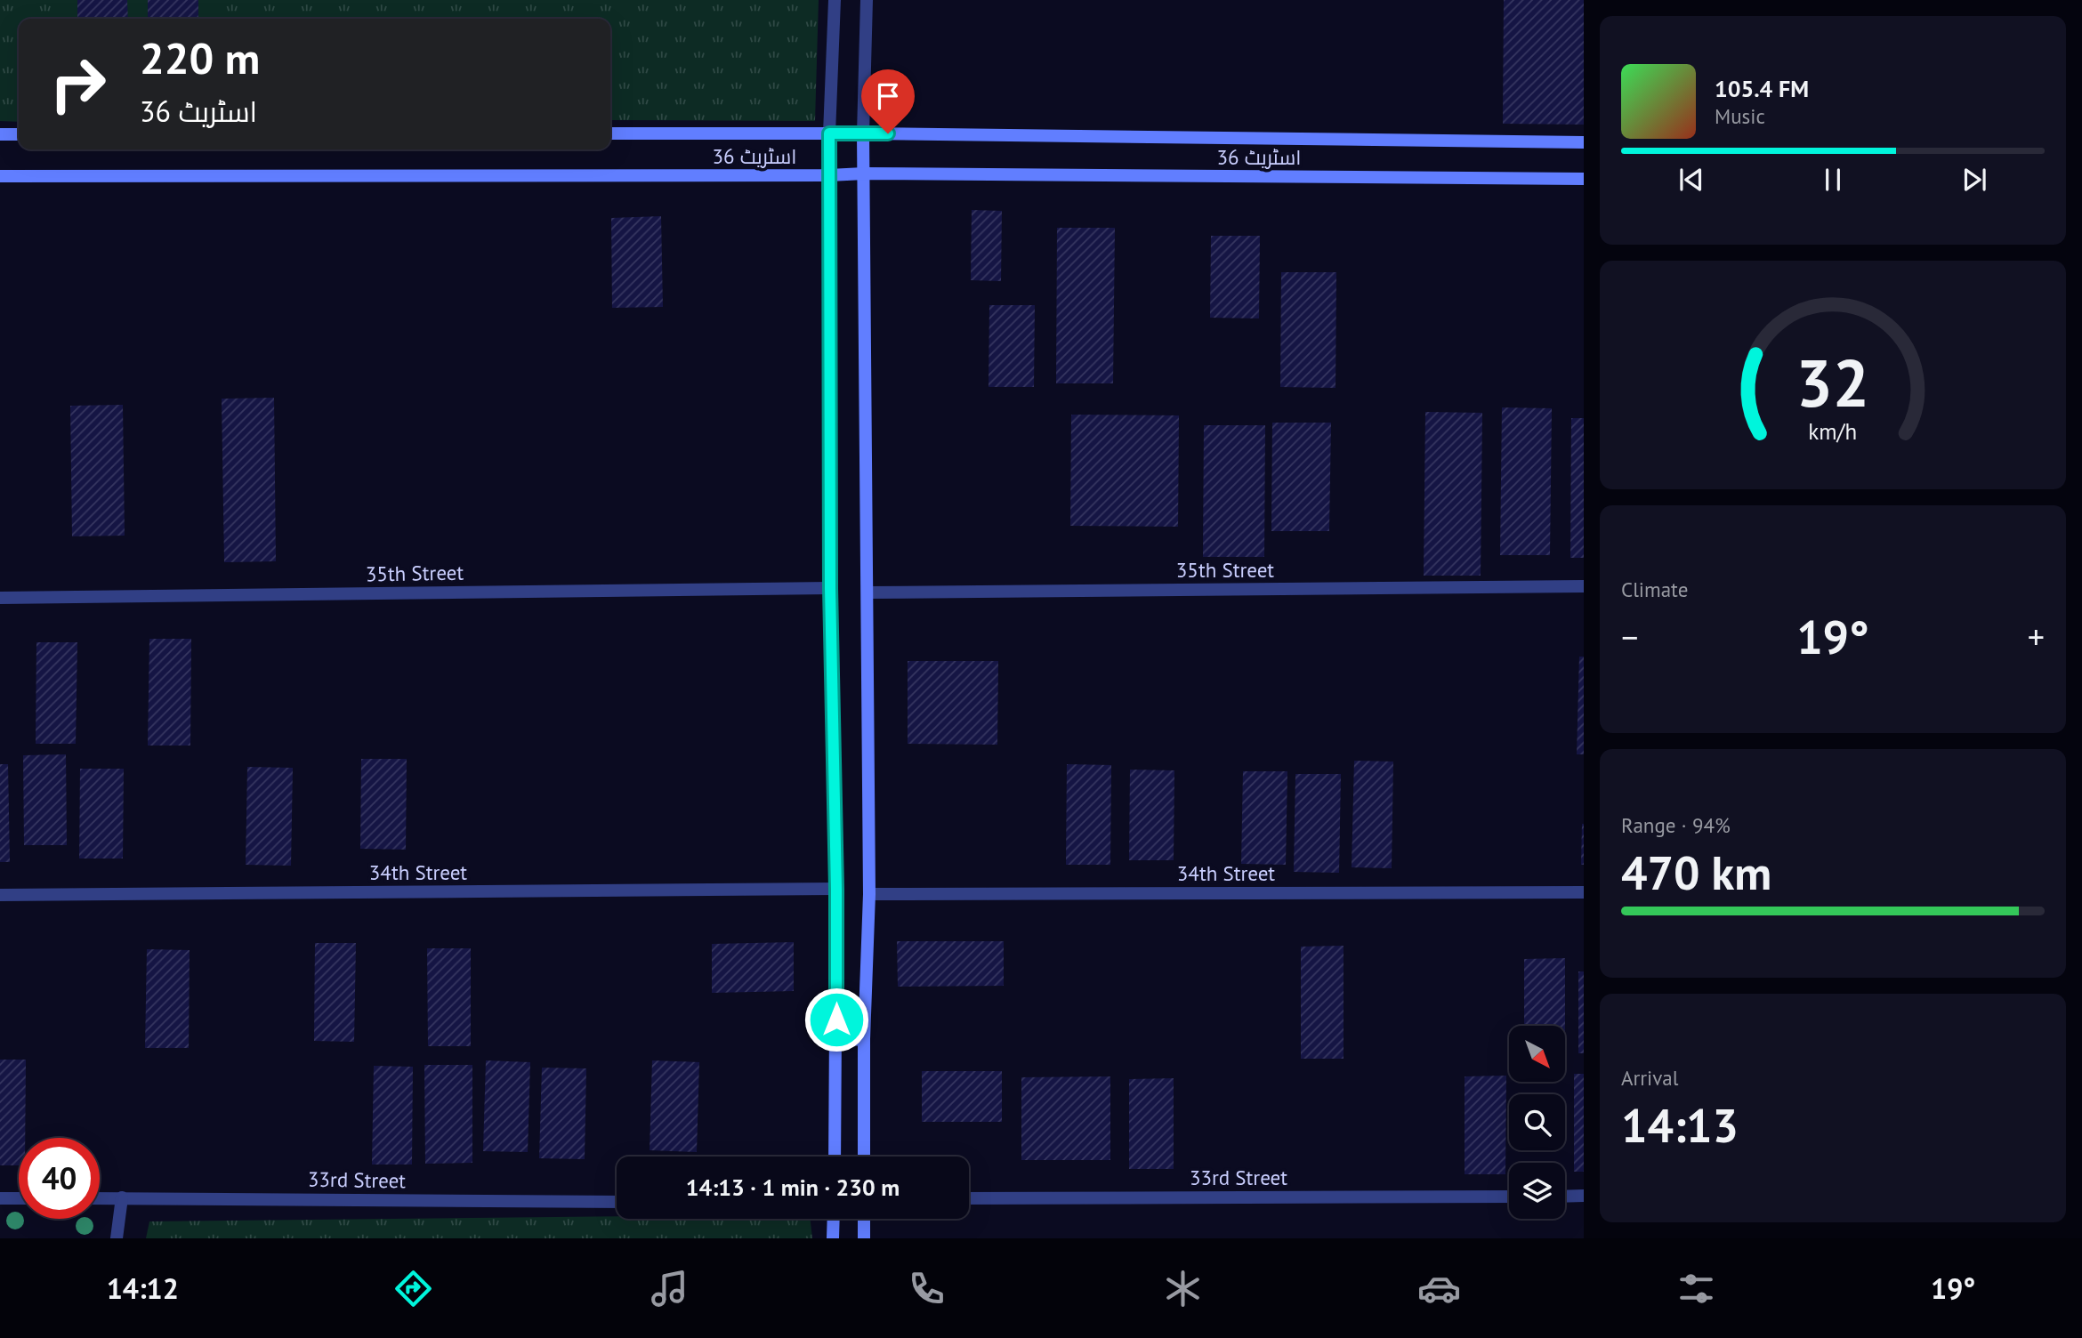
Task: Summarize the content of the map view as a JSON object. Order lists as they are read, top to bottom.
{
  "streets": {
    "street": [
      "اسٹریٹ 36",
      "35th Street",
      "34th Street",
      "33rd Street"
    ]
  },
  "north": "bottom right",
  "page": {
    "turn": ["220 m", "اسٹریٹ 36"],
    "song": ["105.4 FM", "Music"],
    "tile": [
      "Climate",
      ["Range · 94%", "470 km"],
      ["Arrival", "14:13"]
    ],
    "heat": ["−", "19°", "+"],
    "limit": "40",
    "trip": "14:13 · 1 min · 230 m",
    "tabs": ["14:12", "19°"],
    "gauge": ["32", "km/h"]
  }
}
